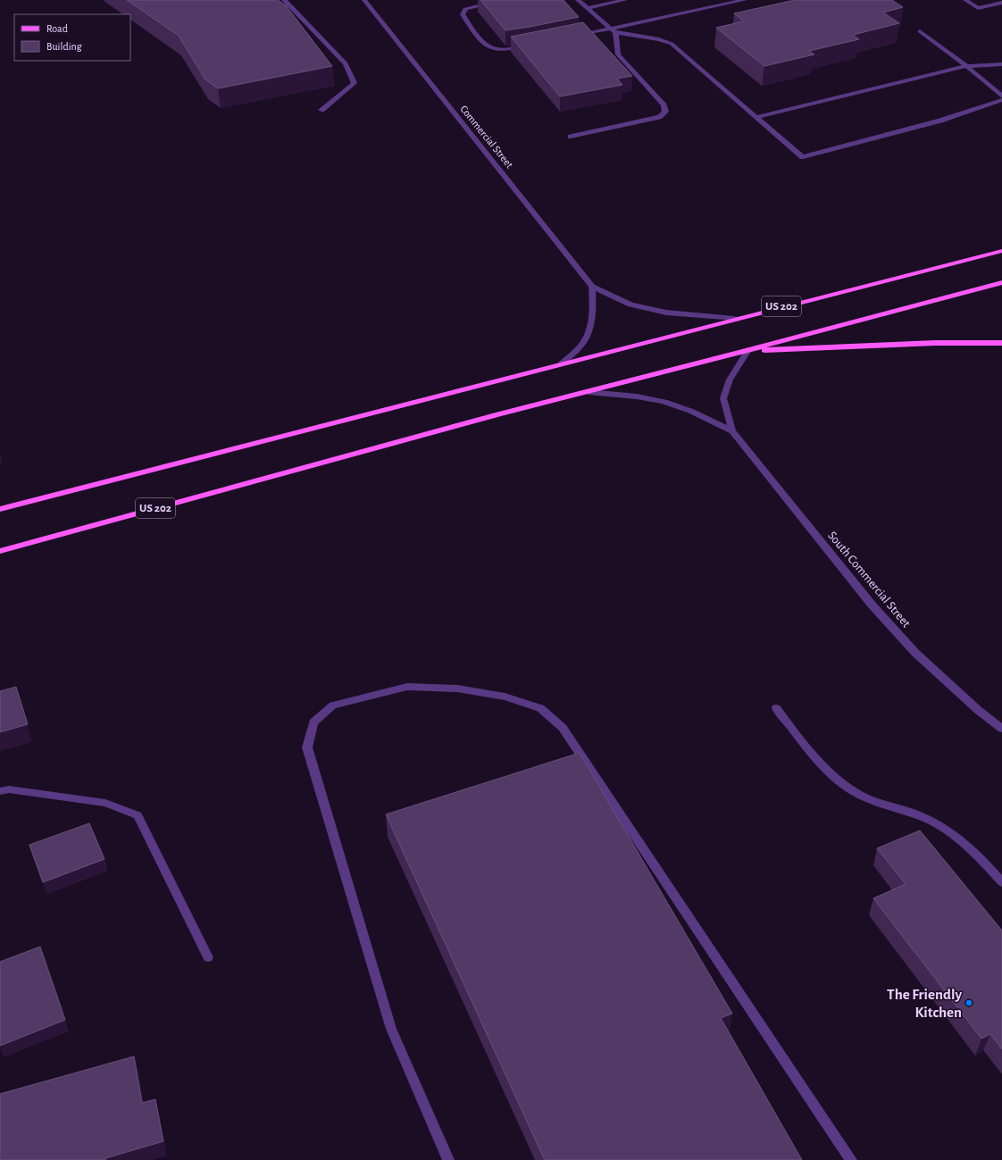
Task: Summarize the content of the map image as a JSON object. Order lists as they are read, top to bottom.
{
  "streets": {
    "main road": ["US 202"],
    "street": ["Commercial Street", "South Commercial Street"]
  },
  "crossings": [
    ["Commercial Street", "US 202"],
    ["US 202", "South Commercial Street"]
  ],
  "places": ["The Friendly Kitchen"],
  "legend": ["Road", "Building"]
}
